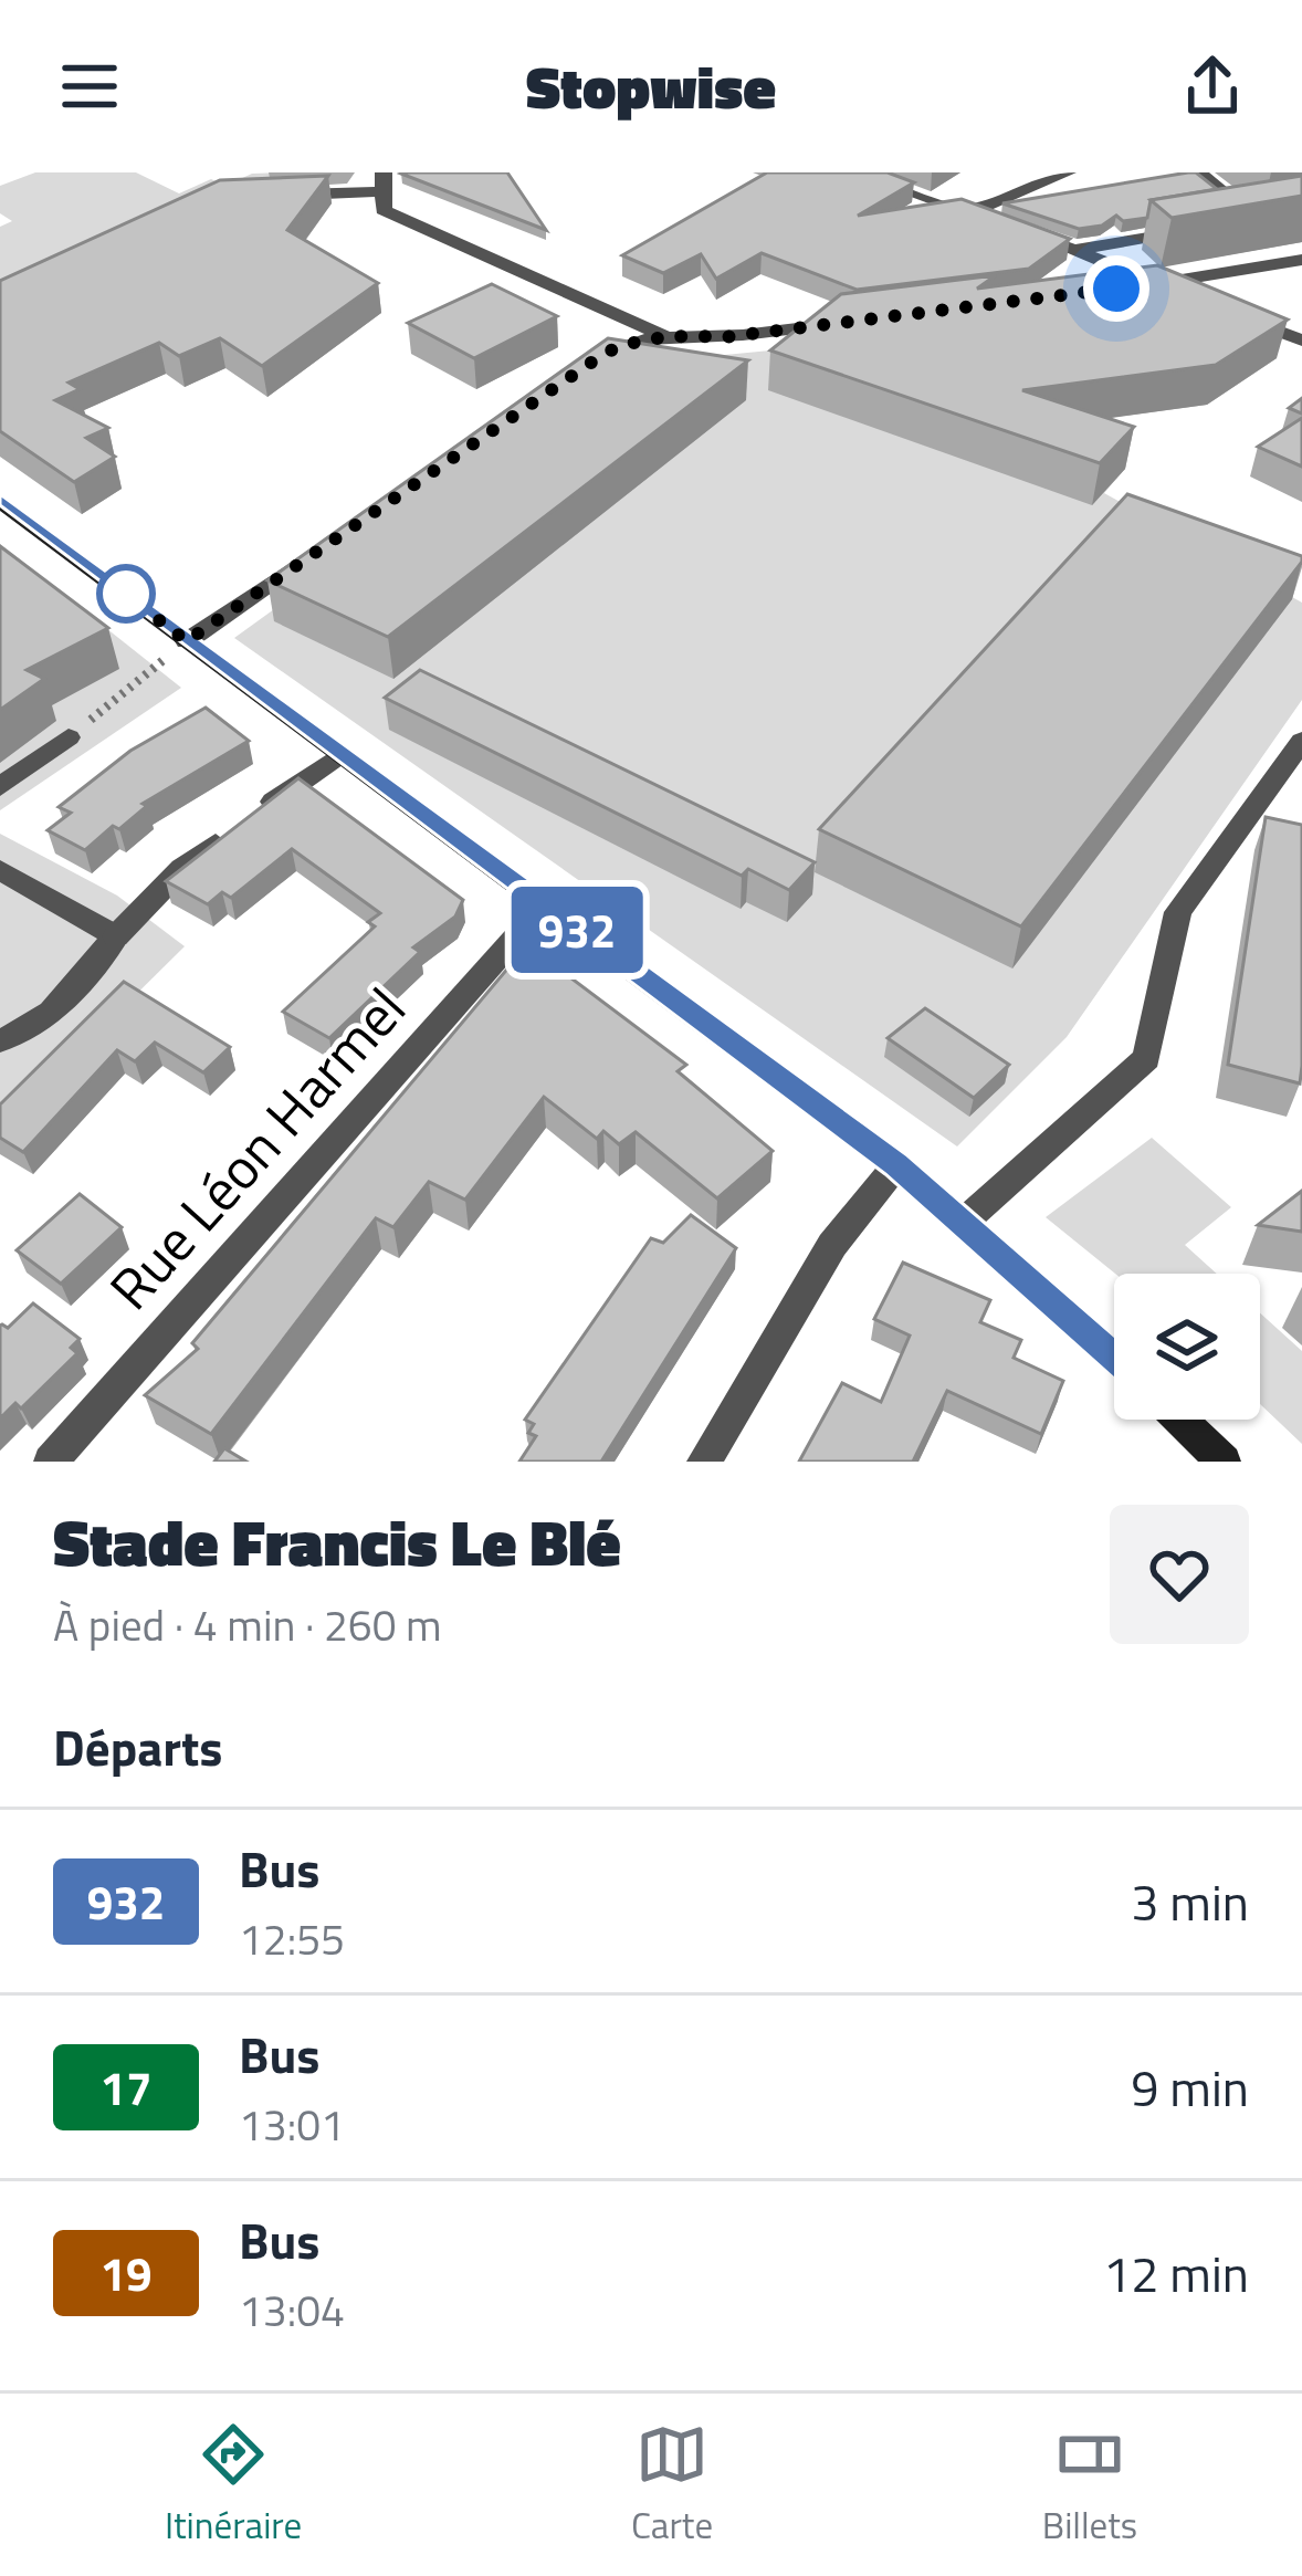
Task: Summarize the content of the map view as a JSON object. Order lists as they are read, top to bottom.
{
  "streets": {
    "street": ["Rue Léon Harmel"]
  },
  "lines": ["bus line 932"],
  "page": {
    "header": "Stopwise",
    "on_map": "932",
    "heading": [
      ["Stade Francis Le Blé", "À pied · 4 min · 260 m"],
      "Départs"
    ],
    "list": [
      {
        "mark": "932",
        "name": "Bus",
        "note": "12:55",
        "value": "3 min"
      },
      {
        "mark": "17",
        "name": "Bus",
        "note": "13:01",
        "value": "9 min"
      },
      {
        "mark": "19",
        "name": "Bus",
        "note": "13:04",
        "value": "12 min"
      }
    ],
    "tabs": ["Itinéraire", "Carte", "Billets"]
  }
}
